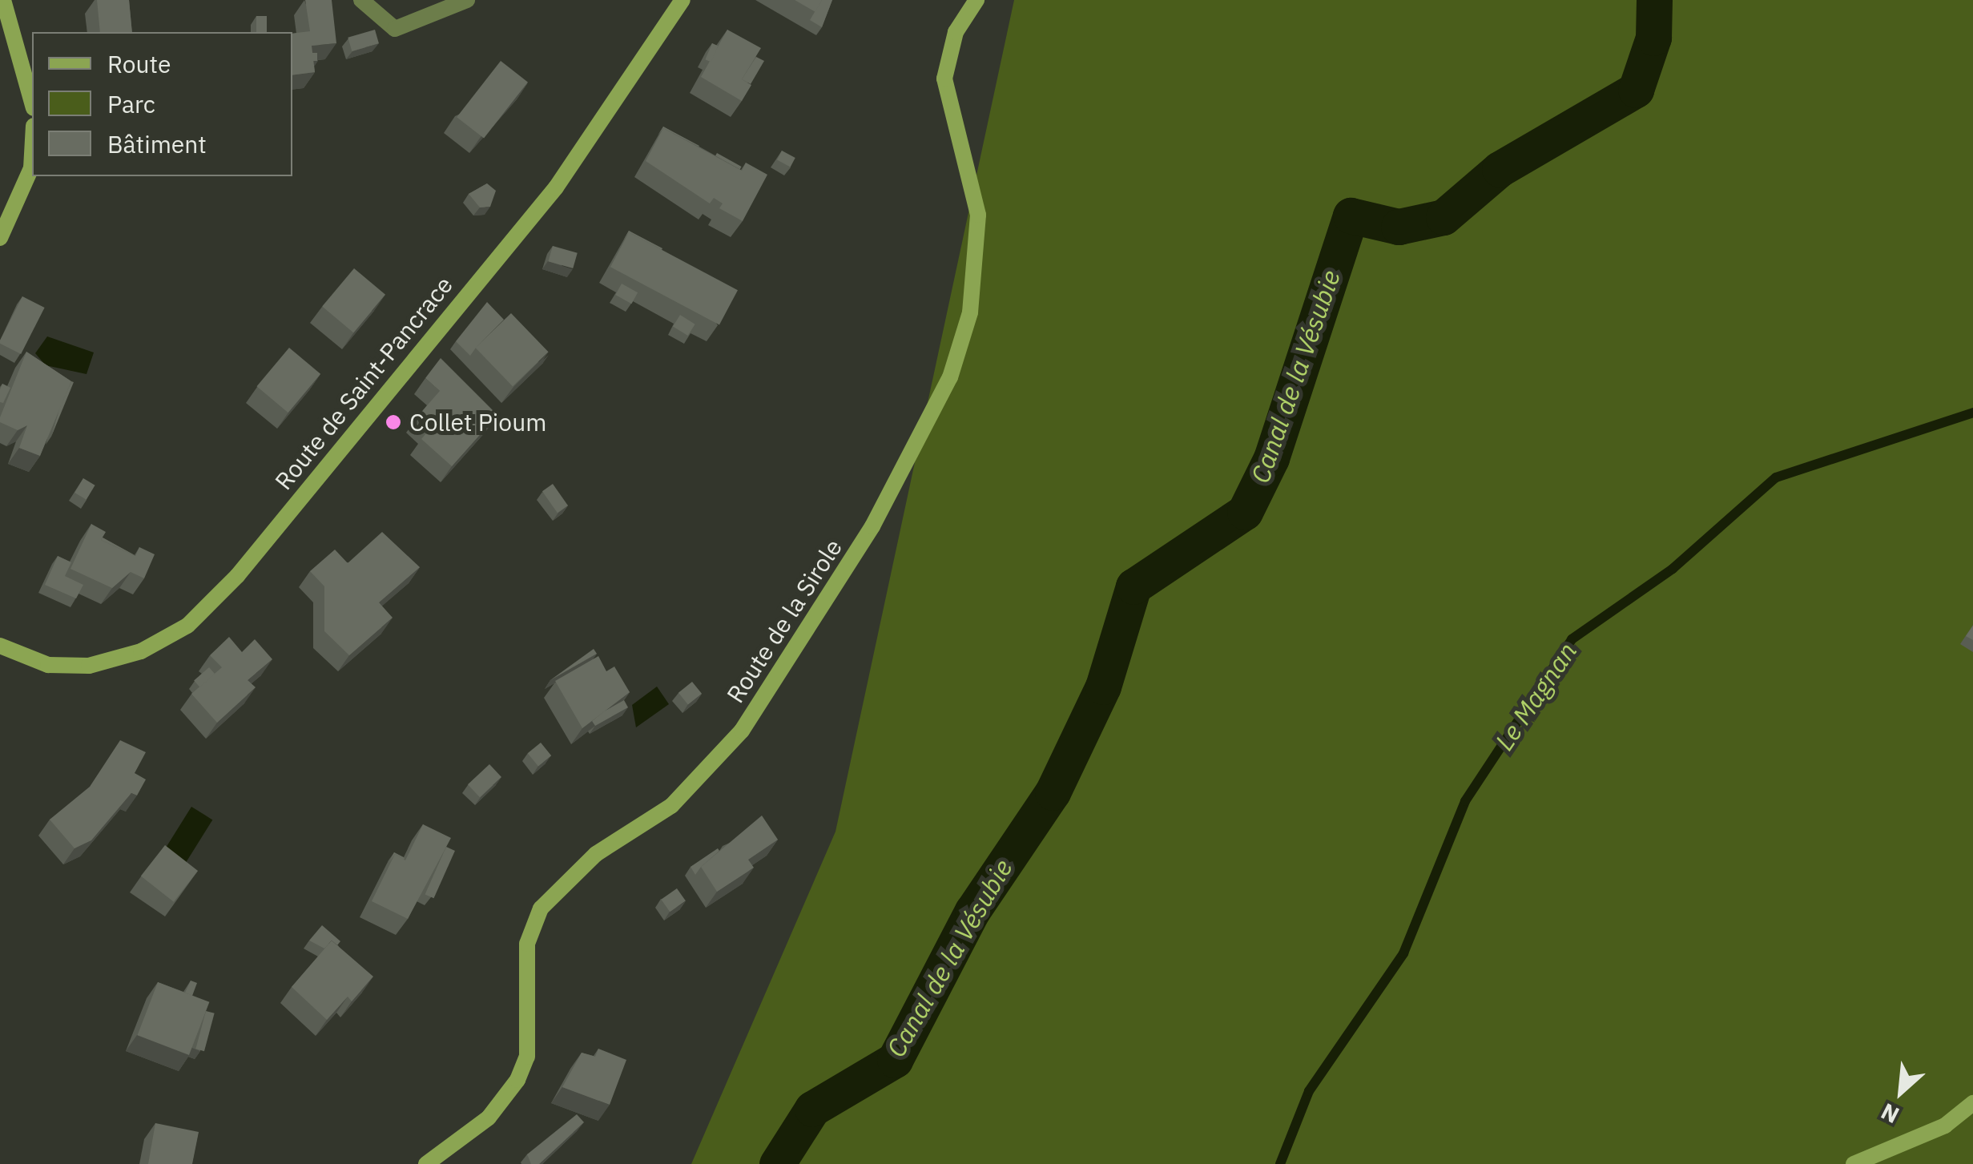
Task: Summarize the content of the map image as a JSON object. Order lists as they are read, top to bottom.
{
  "streets": {
    "street": ["Route de Saint-Pancrace", "Route de la Sirole"]
  },
  "water": ["Canal de la Vésubie", "Le Magnan"],
  "places": ["Collet Pioum"],
  "legend": ["Route", "Parc", "Bâtiment"],
  "north": "bottom left"
}
